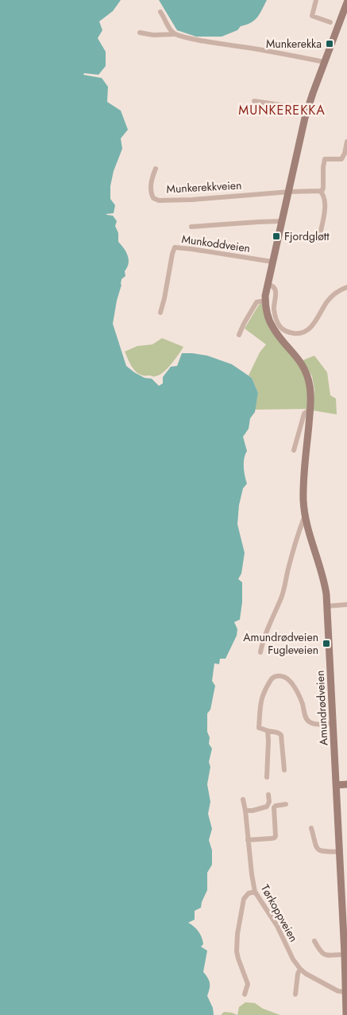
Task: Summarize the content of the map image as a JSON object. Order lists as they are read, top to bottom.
{
  "streets": {
    "main road": ["Amundrødveien"],
    "street": ["Munkerekkveien", "Munkoddveien", "Tørkoppveien"]
  },
  "crossings": [
    ["Amundrødveien", "Tørkoppveien"]
  ],
  "districts": ["MUNKEREKKA"],
  "places": {
    "transit": ["Munkerekka", "Fjordgløtt", "Amundrødveien Fugleveien"]
  }
}
